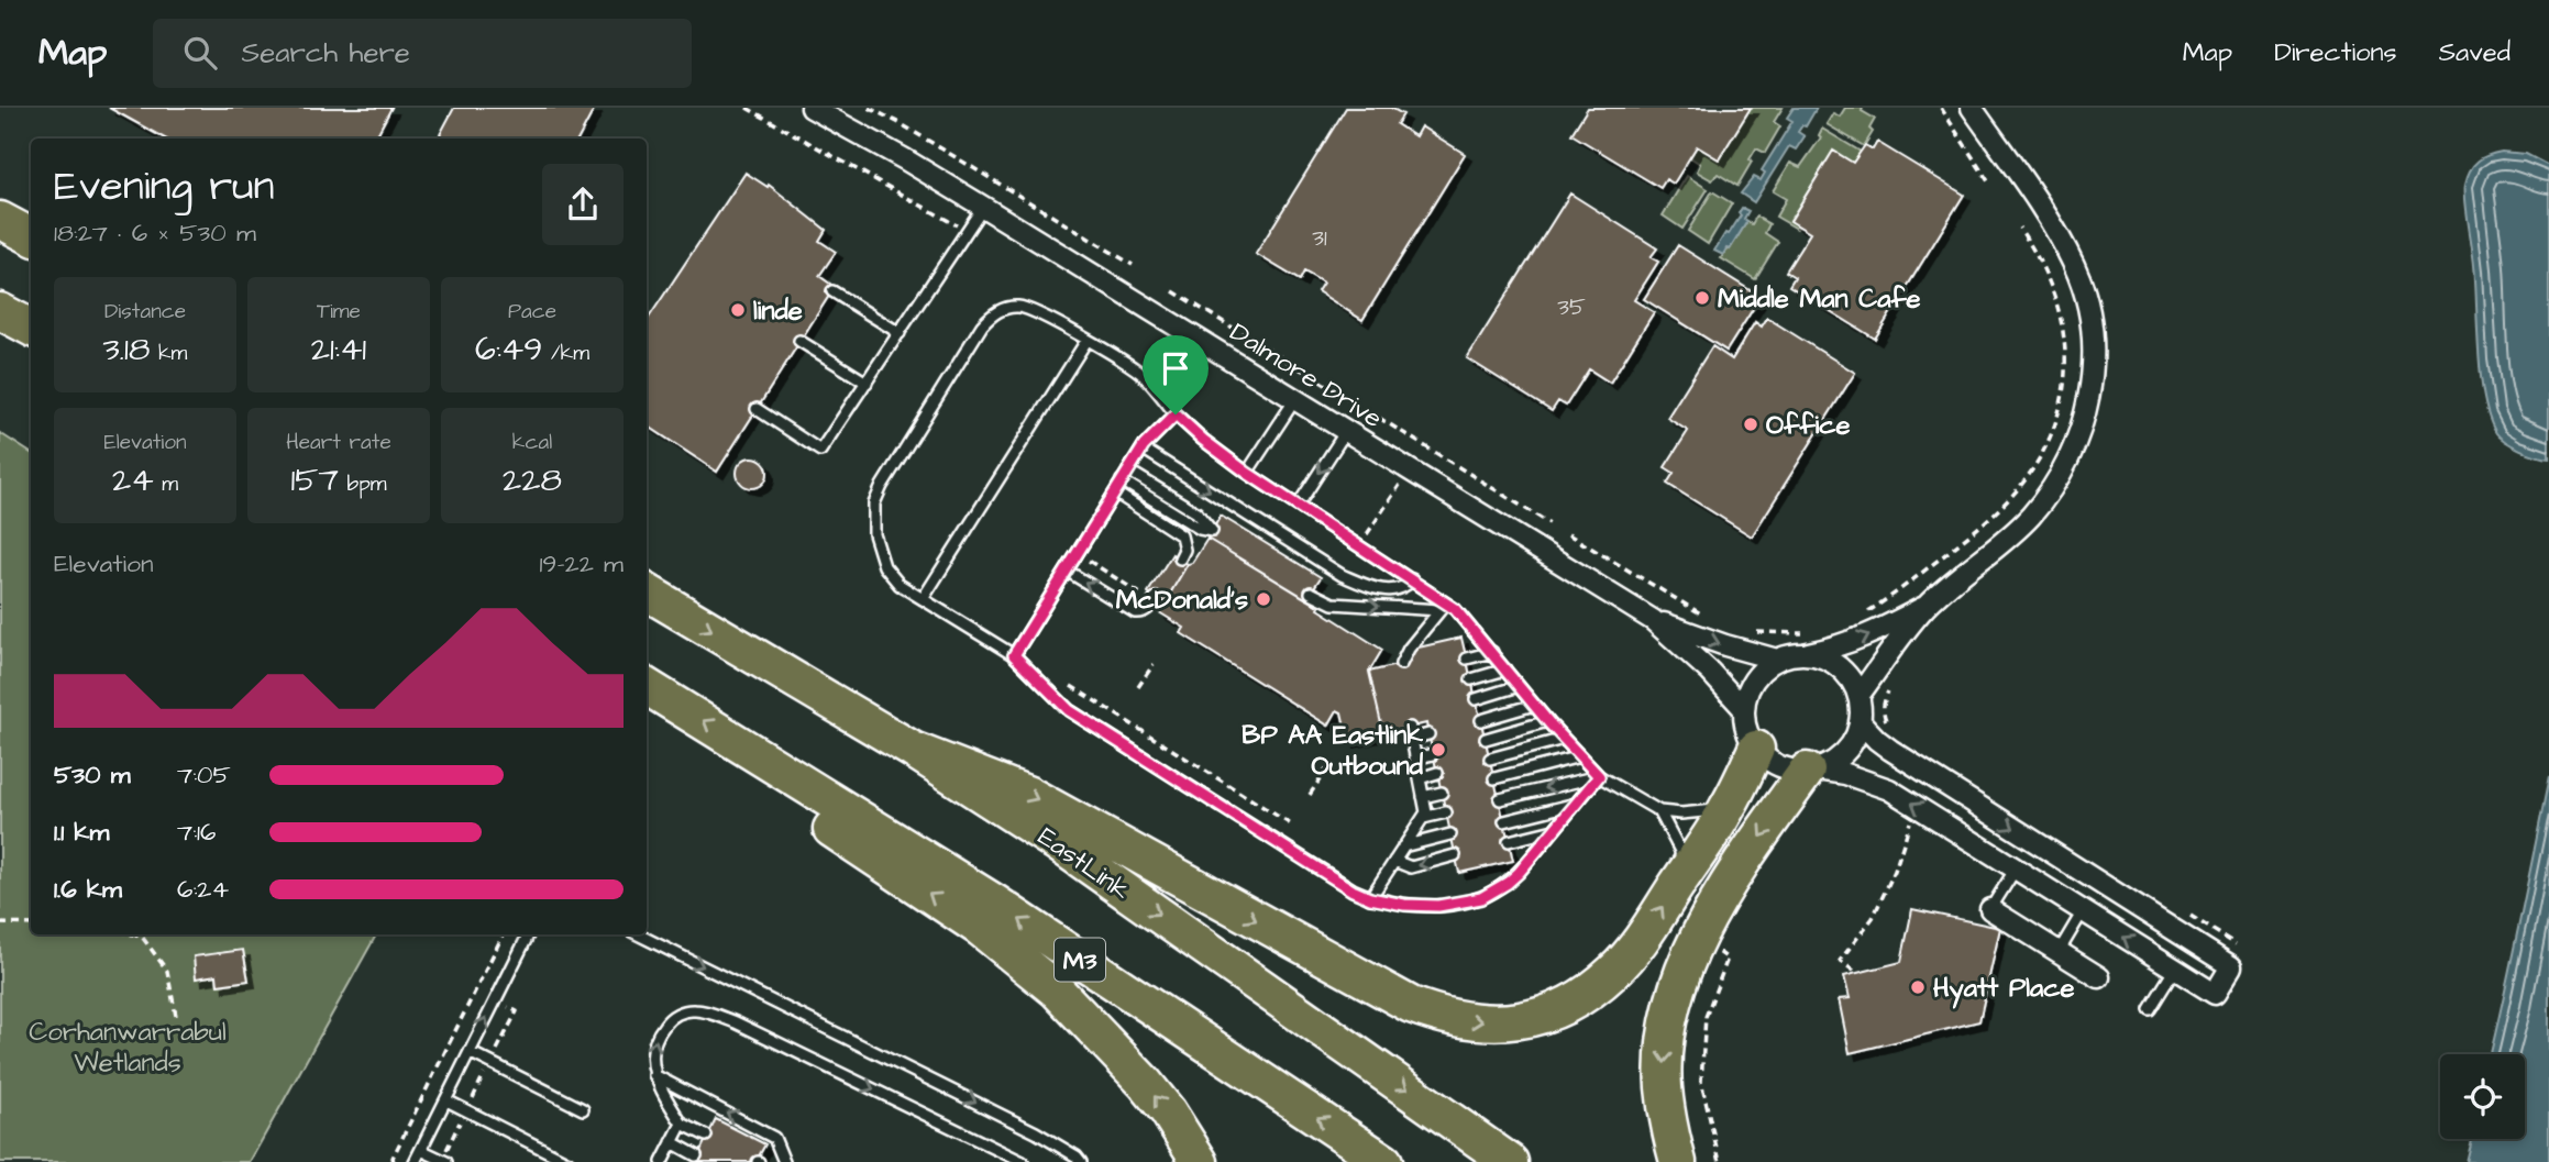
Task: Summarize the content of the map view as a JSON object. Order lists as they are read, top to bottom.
{
  "streets": {
    "highway": ["EastLink", "M3"],
    "street": ["Dalmore Drive"]
  },
  "parks": ["Corhanwarrabul Wetlands"],
  "places": [
    "Middle Man Cafe",
    "linde",
    "Office",
    "McDonald's",
    "BP AA Eastlink Outbound",
    "Hyatt Place"
  ],
  "house_numbers": ["31", "35"],
  "page": {
    "header": "Map",
    "search": "Search here",
    "nav": ["Map", "Directions", "Saved"],
    "heading": ["Evening run", "18:27 · 6 × 530 m"],
    "stats": [
      ["Distance", "3.18 km"],
      ["Time", "21:41"],
      ["Pace", "6:49 /km"],
      ["Elevation", "24 m"],
      ["Heart rate", "157 bpm"],
      ["kcal", "228"]
    ],
    "chart": ["Elevation", "19–22 m"],
    "list": [
      {
        "name": "530 m",
        "note": "7:05"
      },
      {
        "name": "1.1 km",
        "note": "7:16"
      },
      {
        "name": "1.6 km",
        "note": "6:24"
      }
    ]
  }
}
